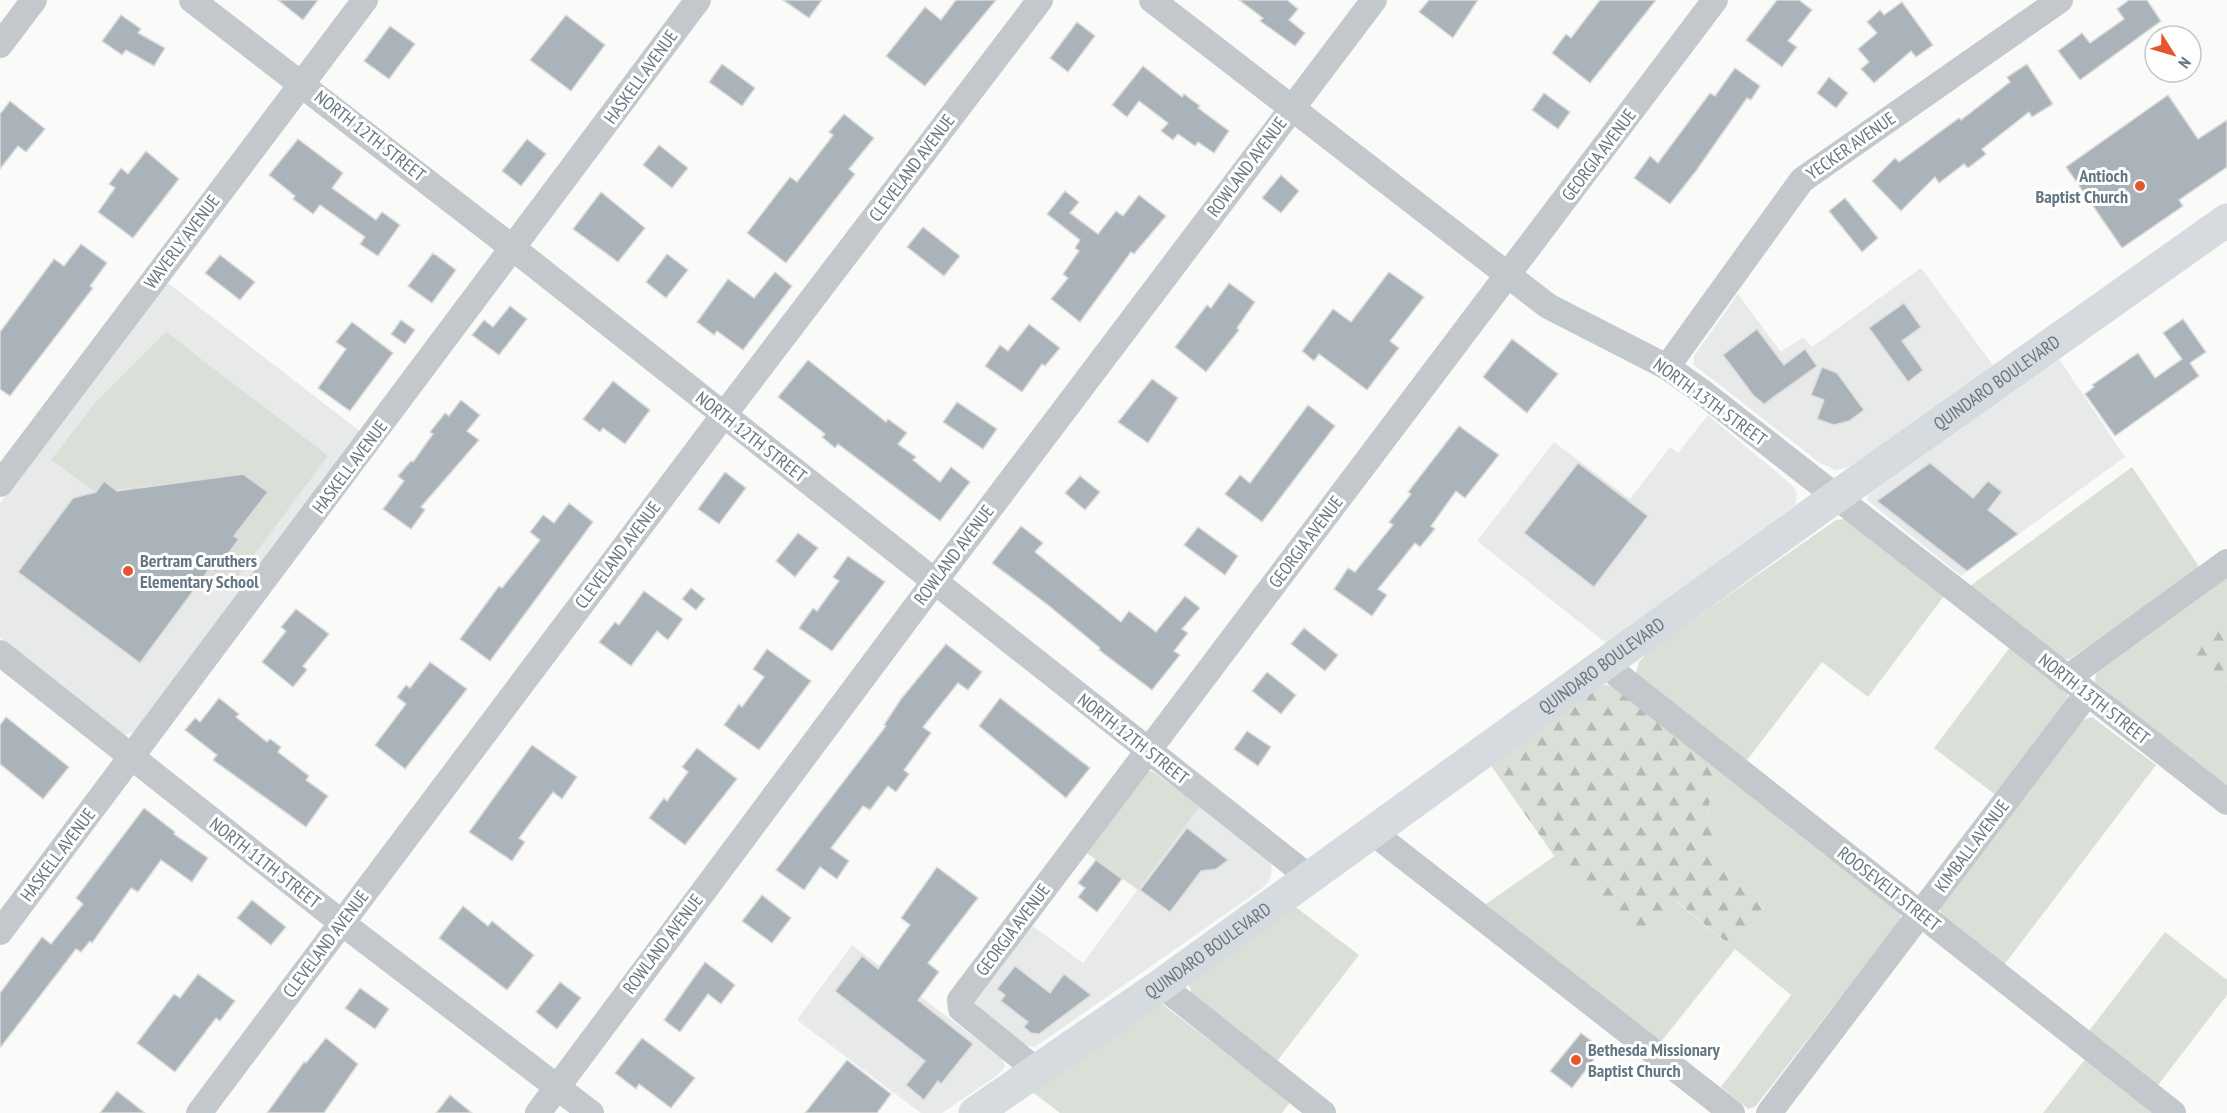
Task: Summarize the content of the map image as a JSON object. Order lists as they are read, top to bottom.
{
  "streets": {
    "main road": ["QUINDARO BOULEVARD"],
    "street": [
      "HASKELL AVENUE",
      "NORTH 12TH STREET",
      "YECKER AVENUE",
      "GEORGIA AVENUE",
      "ROWLAND AVENUE",
      "CLEVELAND AVENUE",
      "WAVERLY AVENUE",
      "NORTH 13TH STREET",
      "KIMBALL AVENUE",
      "NORTH 11TH STREET",
      "ROOSEVELT STREET"
    ]
  },
  "crossings": [
    ["HASKELL AVENUE", "NORTH 12TH STREET"],
    ["HASKELL AVENUE", "NORTH 11TH STREET"],
    ["NORTH 12TH STREET", "GEORGIA AVENUE"],
    ["NORTH 12TH STREET", "ROWLAND AVENUE"],
    ["NORTH 12TH STREET", "CLEVELAND AVENUE"],
    ["NORTH 12TH STREET", "WAVERLY AVENUE"],
    ["NORTH 12TH STREET", "QUINDARO BOULEVARD"],
    ["YECKER AVENUE", "NORTH 13TH STREET"],
    ["GEORGIA AVENUE", "QUINDARO BOULEVARD"],
    ["GEORGIA AVENUE", "NORTH 13TH STREET"],
    ["ROWLAND AVENUE", "NORTH 13TH STREET"],
    ["ROWLAND AVENUE", "NORTH 11TH STREET"],
    ["CLEVELAND AVENUE", "NORTH 11TH STREET"],
    ["QUINDARO BOULEVARD", "NORTH 13TH STREET"],
    ["QUINDARO BOULEVARD", "ROOSEVELT STREET"],
    ["NORTH 13TH STREET", "KIMBALL AVENUE"],
    ["KIMBALL AVENUE", "ROOSEVELT STREET"]
  ],
  "places": ["Antioch Baptist Church", "Bertram Caruthers Elementary School", "Bethesda Missionary Baptist Church"],
  "north": "bottom right"
}
